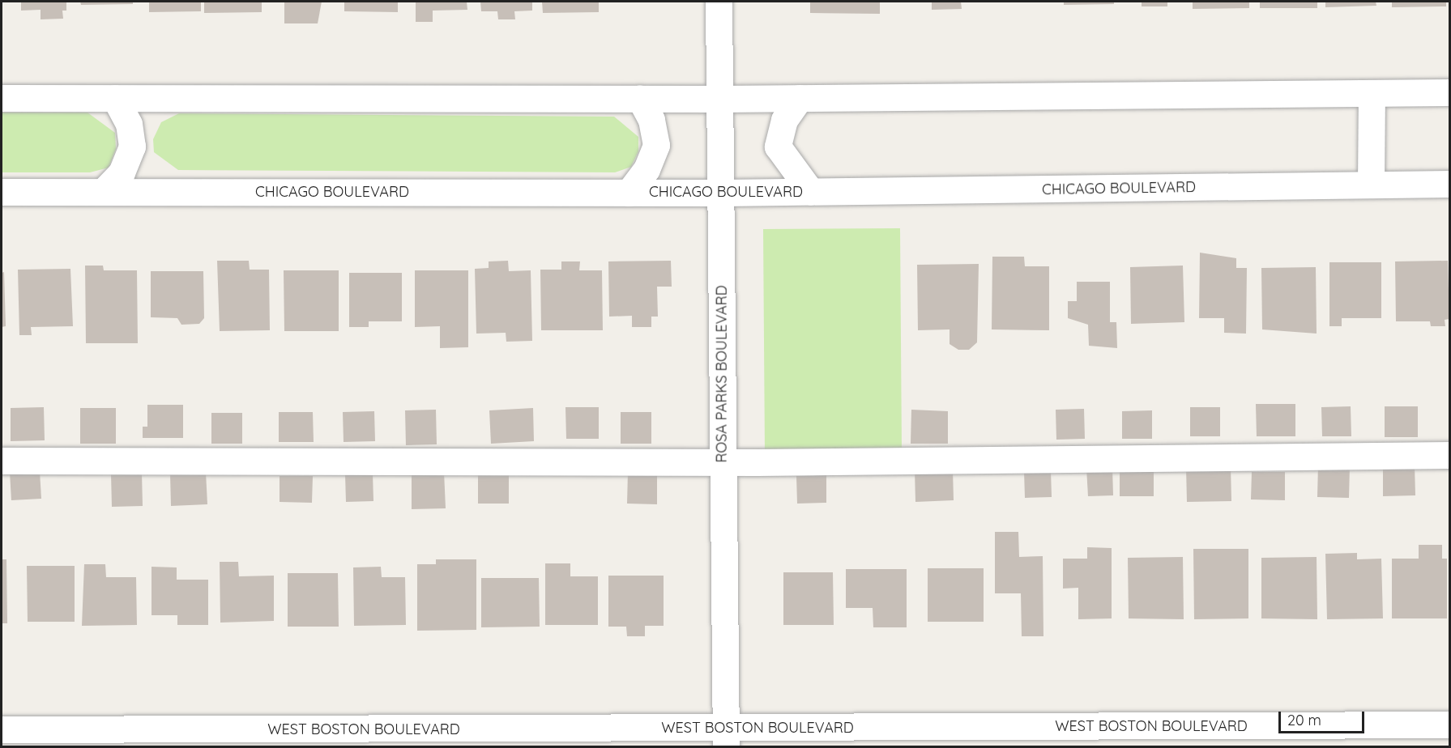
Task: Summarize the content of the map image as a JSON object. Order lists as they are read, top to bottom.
{
  "streets": {
    "street": ["CHICAGO BOULEVARD", "ROSA PARKS BOULEVARD", "WEST BOSTON BOULEVARD"]
  },
  "crossings": [
    ["CHICAGO BOULEVARD", "ROSA PARKS BOULEVARD"],
    ["ROSA PARKS BOULEVARD", "WEST BOSTON BOULEVARD"]
  ],
  "scale_bar": "20 m"
}
